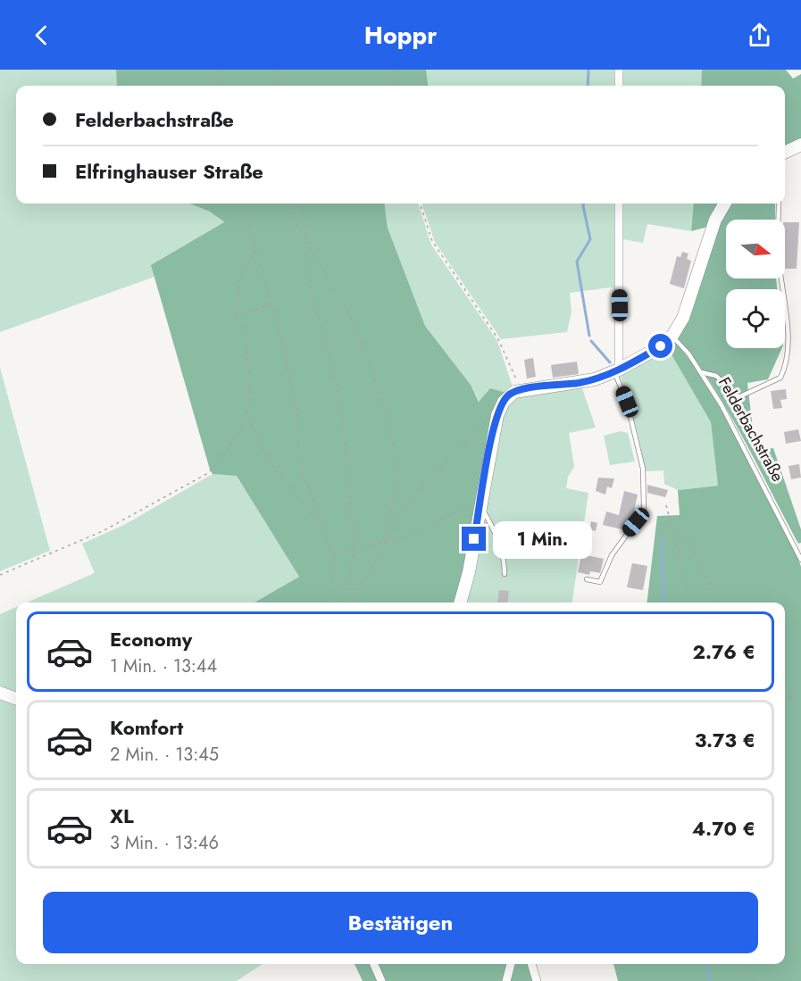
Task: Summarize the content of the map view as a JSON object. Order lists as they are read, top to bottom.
{
  "streets": {
    "lane": ["Felderbachstraße"]
  },
  "north": "right",
  "page": {
    "header": "Hoppr",
    "banner": ["Felderbachstraße", "Elfringhauser Straße"],
    "bubble": "1 Min.",
    "list": [
      {
        "name": "Economy",
        "note": "1 Min. · 13:44",
        "value": "2.76 €"
      },
      {
        "name": "Komfort",
        "note": "2 Min. · 13:45",
        "value": "3.73 €"
      },
      {
        "name": "XL",
        "note": "3 Min. · 13:46",
        "value": "4.70 €"
      }
    ],
    "buttons": "Bestätigen"
  }
}
